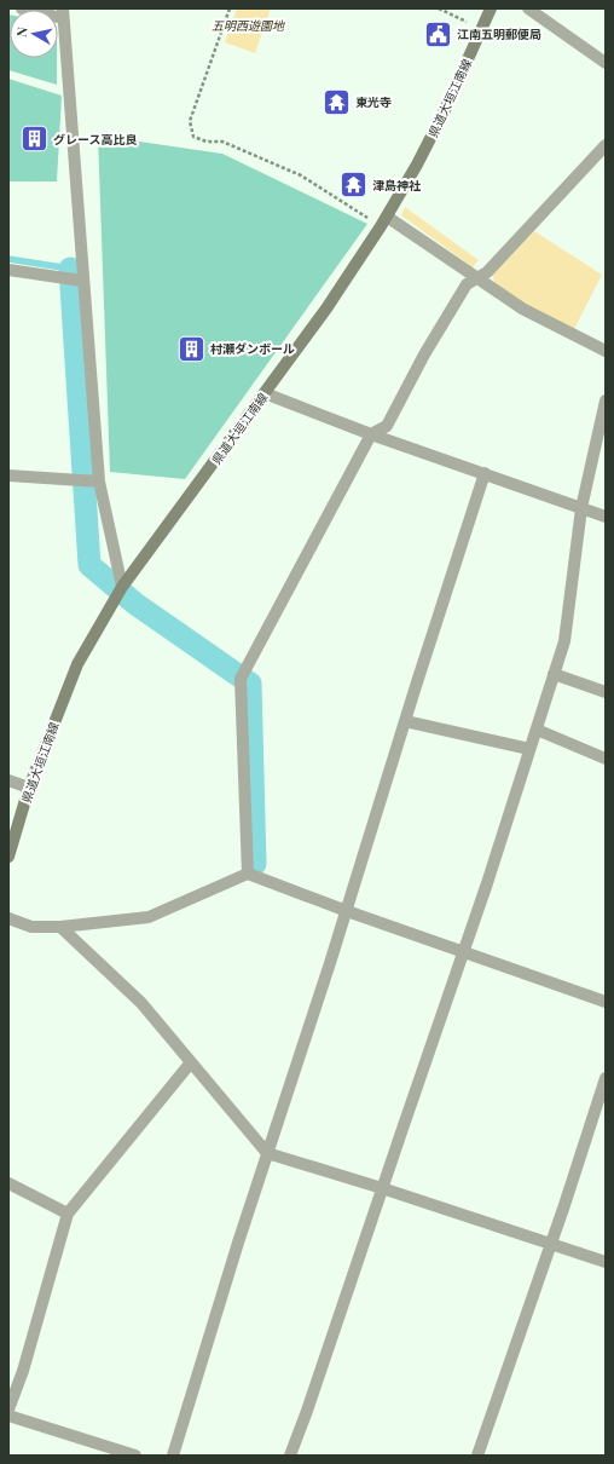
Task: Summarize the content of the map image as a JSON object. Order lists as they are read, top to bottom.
{
  "streets": {
    "main road": ["県道大垣江南線"]
  },
  "parks": ["五明西遊園地"],
  "places": {
    "public building": ["江南五明郵便局"],
    "temple": ["東光寺", "津島神社"],
    "building": ["グレース高比良", "村瀬ダンボール"]
  },
  "north": "left"
}
